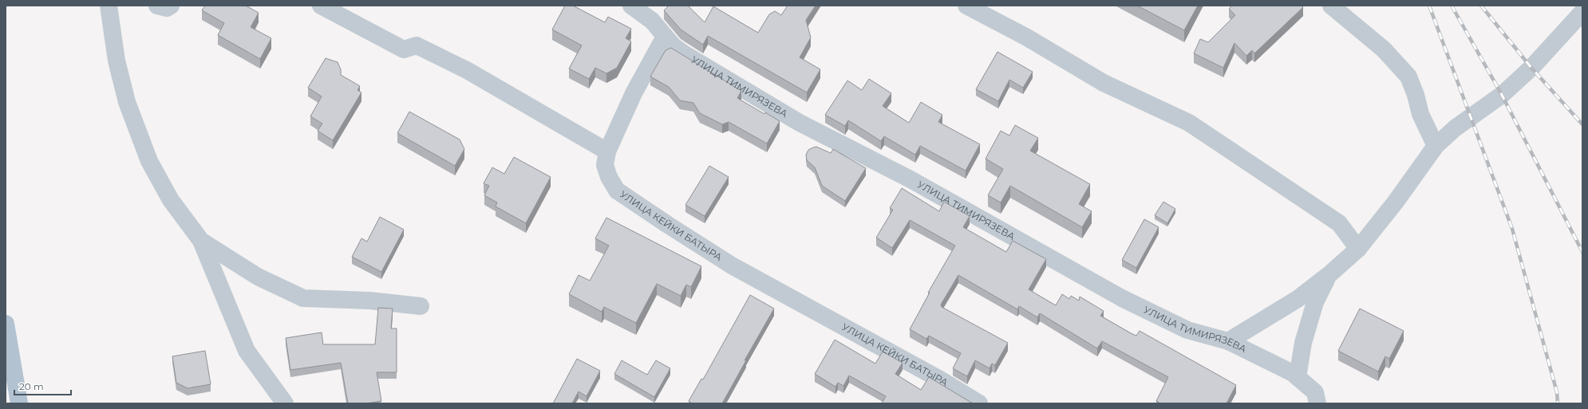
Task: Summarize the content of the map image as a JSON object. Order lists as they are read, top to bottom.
{
  "streets": {
    "street": ["УЛИЦА ТИМИРЯЗЕВА", "УЛИЦА КЕЙКИ БАТЫРА"]
  },
  "crossings": [
    ["УЛИЦА ТИМИРЯЗЕВА", "УЛИЦА КЕЙКИ БАТЫРА"]
  ],
  "scale_bar": "20 m"
}
